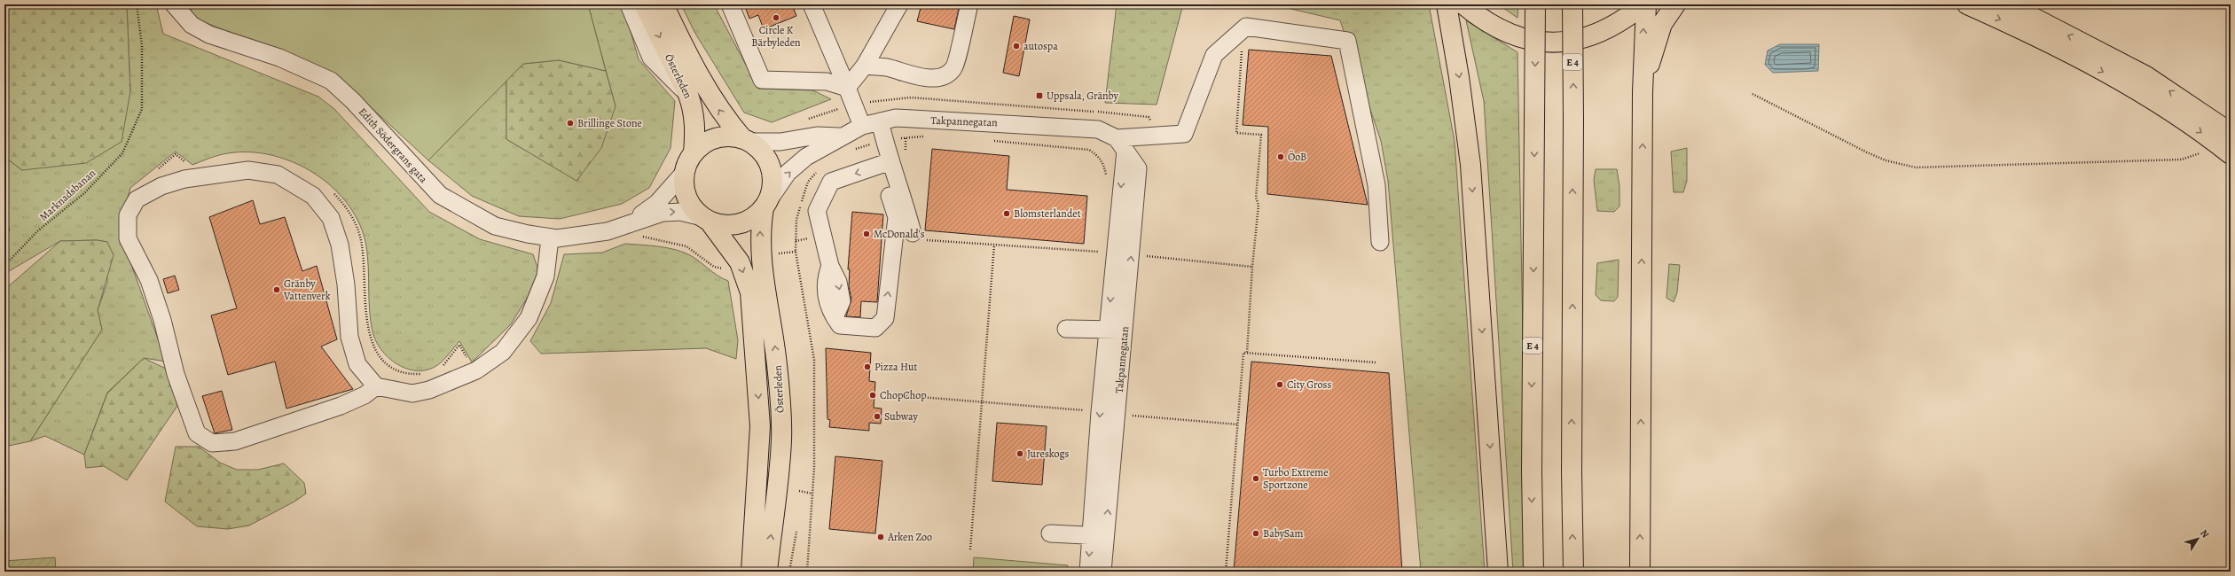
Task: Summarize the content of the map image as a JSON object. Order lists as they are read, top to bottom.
{
  "streets": {
    "main road": ["E 4", "Österleden"],
    "street": ["Takpannegatan", "Edith Södergrans gata"],
    "path": ["Marknadsbanan"]
  },
  "crossings": [
    ["Österleden", "Takpannegatan"]
  ],
  "places": {
    "other": [
      "Circle K Bärbyleden",
      "autospa",
      "Brillinge Stone",
      "ÖoB",
      "Blomsterlandet",
      "McDonald's",
      "Gränby Vattenverk",
      "Pizza Hut",
      "City Gross",
      "ChopChop",
      "Subway",
      "Jureskogs",
      "Turbo Extreme Sportzone",
      "BabySam",
      "Arken Zoo"
    ],
    "transit": ["Uppsala, Gränby"]
  },
  "north": "top right"
}
